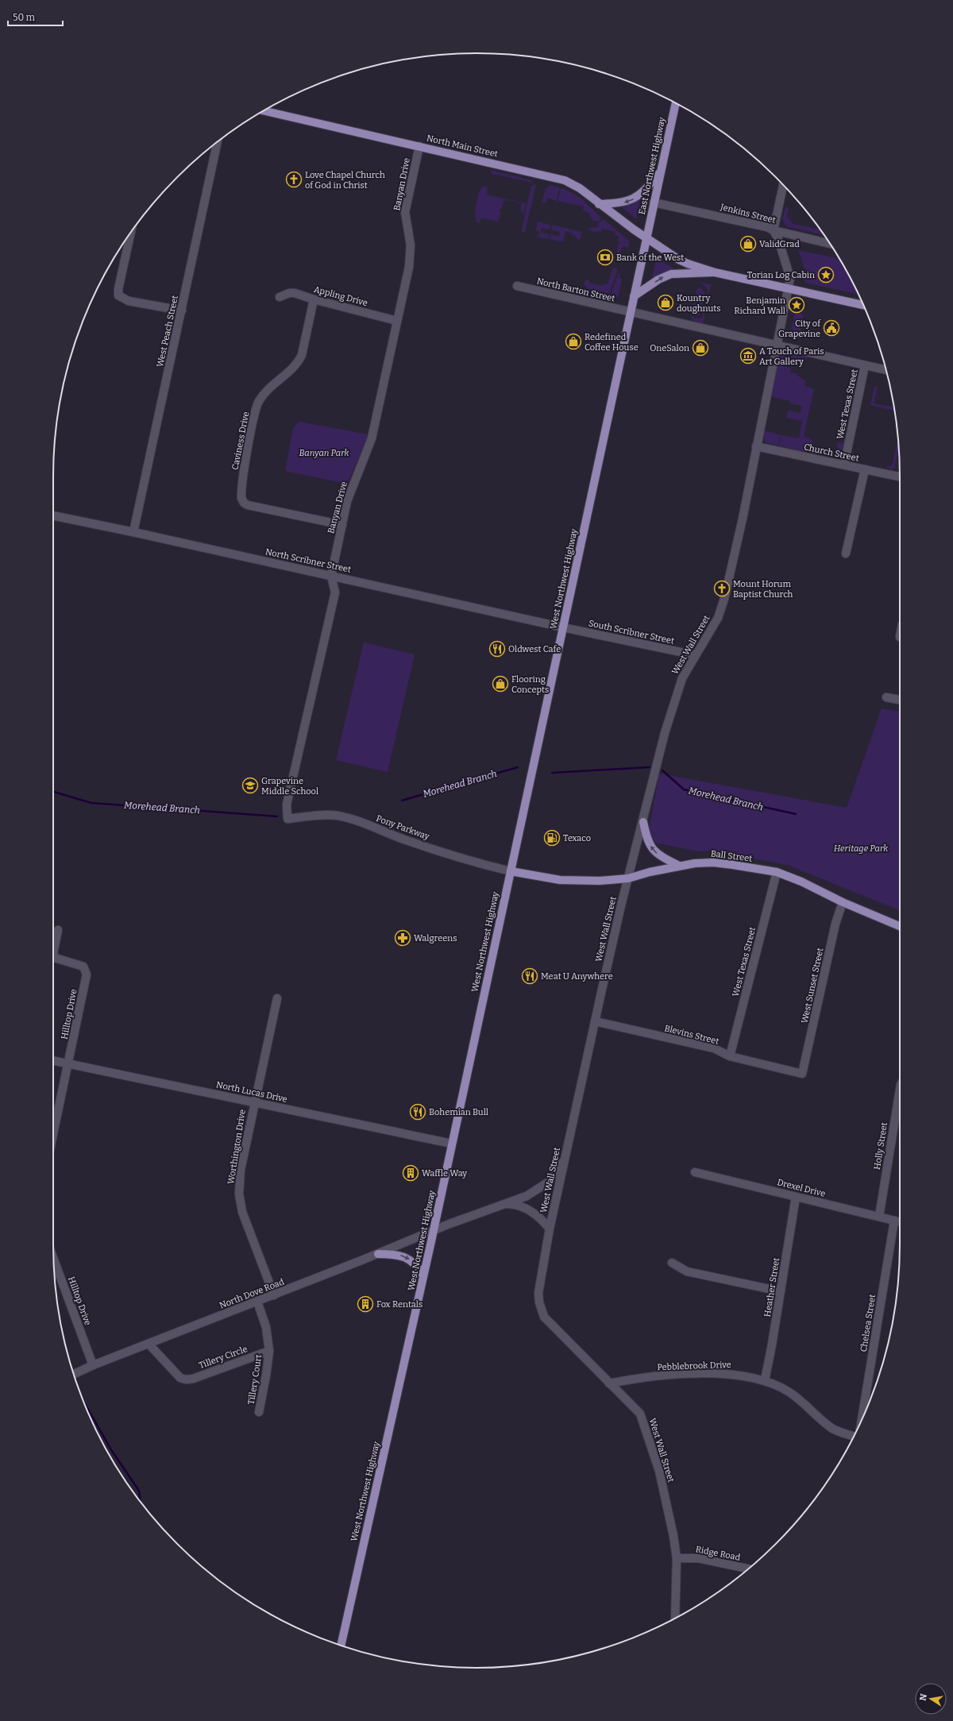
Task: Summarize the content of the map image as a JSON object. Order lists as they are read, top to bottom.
{
  "streets": {
    "main road": [
      "North Main Street",
      "East Northwest Highway",
      "West Northwest Highway",
      "Ball Street"
    ],
    "street": [
      "Banyan Drive",
      "Jenkins Street",
      "North Barton Street",
      "Appling Drive",
      "West Peach Street",
      "West Texas Street",
      "Caviness Drive",
      "Church Street",
      "North Scribner Street",
      "South Scribner Street",
      "West Wall Street",
      "Pony Parkway",
      "West Sunset Street",
      "Hilltop Drive",
      "Blevins Street",
      "North Lucas Drive",
      "Holly Street",
      "Worthington Drive",
      "Drexel Drive",
      "Heather Street",
      "North Dove Road",
      "Chelsea Street",
      "Tillery Circle",
      "Pebblebrook Drive",
      "Tillery Court",
      "Ridge Road"
    ]
  },
  "crossings": [
    ["North Main Street", "East Northwest Highway"],
    ["North Main Street", "Banyan Drive"],
    ["North Main Street", "West Northwest Highway"],
    ["East Northwest Highway", "Jenkins Street"],
    ["East Northwest Highway", "West Northwest Highway"],
    ["Banyan Drive", "Appling Drive"],
    ["Banyan Drive", "Caviness Drive"],
    ["Banyan Drive", "North Scribner Street"],
    ["Banyan Drive", "Pony Parkway"],
    ["Jenkins Street", "West Wall Street"],
    ["North Barton Street", "West Texas Street"],
    ["North Barton Street", "West Northwest Highway"],
    ["North Barton Street", "West Wall Street"],
    ["Appling Drive", "Caviness Drive"],
    ["West Peach Street", "North Scribner Street"],
    ["West Texas Street", "Church Street"],
    ["West Texas Street", "Ball Street"],
    ["West Texas Street", "Blevins Street"],
    ["Church Street", "West Wall Street"],
    ["North Scribner Street", "West Northwest Highway"],
    ["North Scribner Street", "South Scribner Street"],
    ["West Northwest Highway", "South Scribner Street"],
    ["West Northwest Highway", "Pony Parkway"],
    ["West Northwest Highway", "Ball Street"],
    ["West Northwest Highway", "North Lucas Drive"],
    ["West Northwest Highway", "North Dove Road"],
    ["South Scribner Street", "West Wall Street"],
    ["West Wall Street", "Ball Street"],
    ["West Wall Street", "Blevins Street"],
    ["West Wall Street", "North Dove Road"],
    ["West Wall Street", "Pebblebrook Drive"],
    ["West Wall Street", "Ridge Road"],
    ["Pony Parkway", "Ball Street"],
    ["Ball Street", "West Sunset Street"],
    ["West Sunset Street", "Blevins Street"],
    ["Hilltop Drive", "North Lucas Drive"],
    ["Hilltop Drive", "North Dove Road"],
    ["North Lucas Drive", "Worthington Drive"],
    ["Holly Street", "Drexel Drive"],
    ["Worthington Drive", "North Dove Road"],
    ["Drexel Drive", "Heather Street"],
    ["Drexel Drive", "Chelsea Street"],
    ["Heather Street", "Pebblebrook Drive"],
    ["North Dove Road", "Tillery Circle"],
    ["Tillery Circle", "Tillery Court"]
  ],
  "water": ["Morehead Branch"],
  "parks": ["Banyan Park", "Heritage Park"],
  "places": {
    "church": ["Love Chapel Church of God in Christ", "Mount Horum Baptist Church"],
    "shop": [
      "ValidGrad",
      "Kountry doughnuts",
      "Redefined Coffee House",
      "OneSalon",
      "Flooring Concepts"
    ],
    "bank": ["Bank of the West"],
    "place": ["Torian Log Cabin", "Benjamin Richard Wall"],
    "public building": ["City of Grapevine"],
    "museum": ["A Touch of Paris Art Gallery"],
    "restaurant": ["Oldwest Cafe", "Meat U Anywhere", "Bohemian Bull"],
    "school or university": ["Grapevine Middle School"],
    "fuel station": ["Texaco"],
    "pharmacy": ["Walgreens"],
    "building": ["Waffle Way", "Fox Rentals"]
  },
  "scale_bar": "50 m",
  "north": "left"
}
